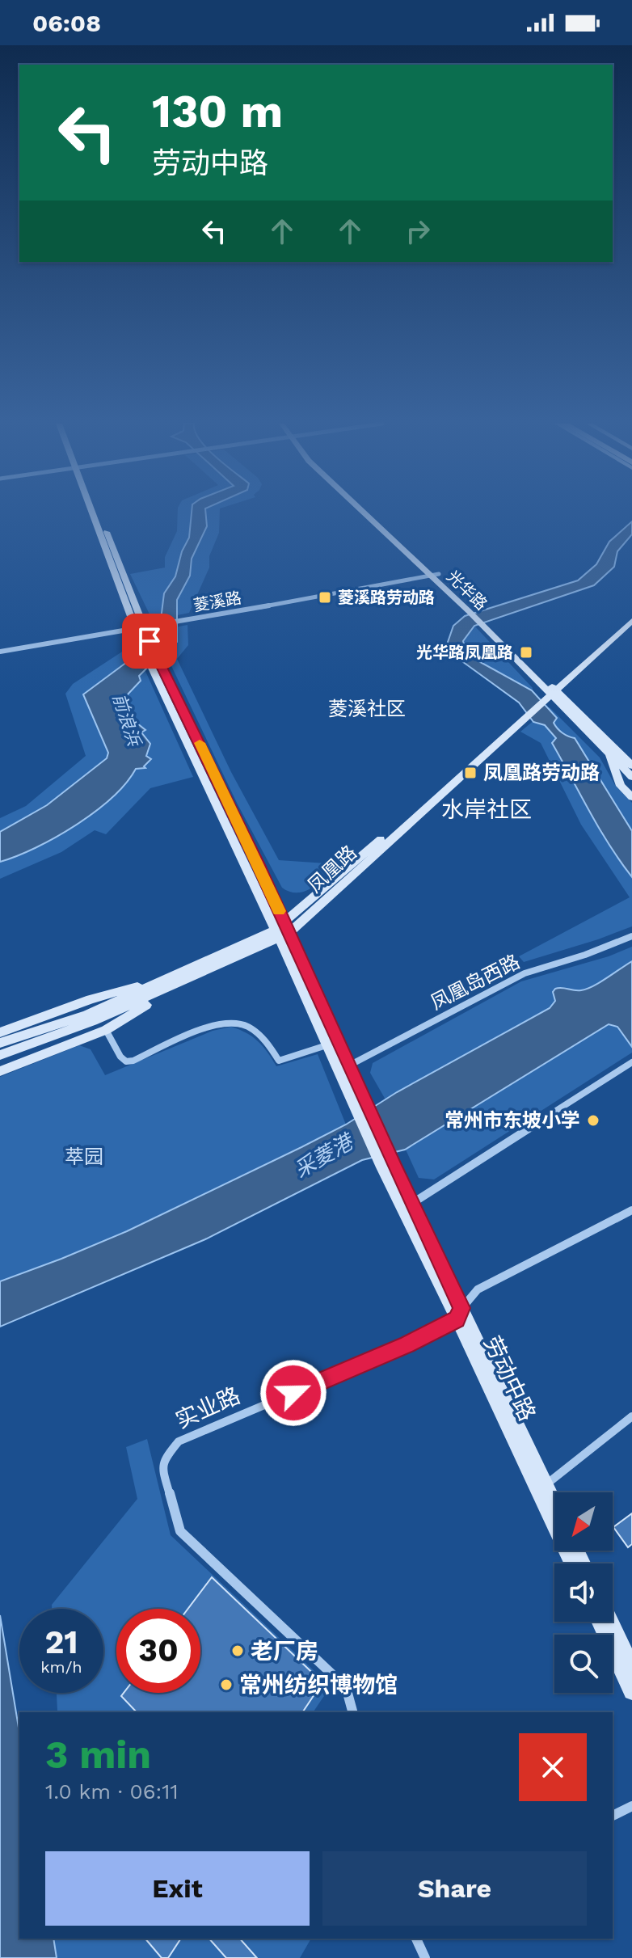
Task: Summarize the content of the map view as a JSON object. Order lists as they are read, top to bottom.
{
  "streets": {
    "main road": ["光华路", "凤凰路", "劳动中路"],
    "street": ["菱溪路", "凤凰岛西路", "实业路"]
  },
  "crossings": [
    ["光华路", "菱溪路"],
    ["光华路", "凤凰路"],
    ["劳动中路", "实业路"]
  ],
  "districts": ["菱溪社区", "水岸社区"],
  "water": ["前浪浜", "采菱港"],
  "parks": ["萃园"],
  "places": {
    "transit": ["菱溪路劳动路", "光华路凤凰路", "凤凰路劳动路"],
    "other": ["常州市东坡小学", "老厂房", "常州纺织博物馆"]
  },
  "north": "bottom left",
  "page": {
    "status": "06:08",
    "turn": ["130 m", "劳动中路"],
    "speed": "21 km/h",
    "limit": "30",
    "heading": ["3 min", "1.0 km · 06:11"],
    "buttons": ["Exit", "Share"]
  }
}
